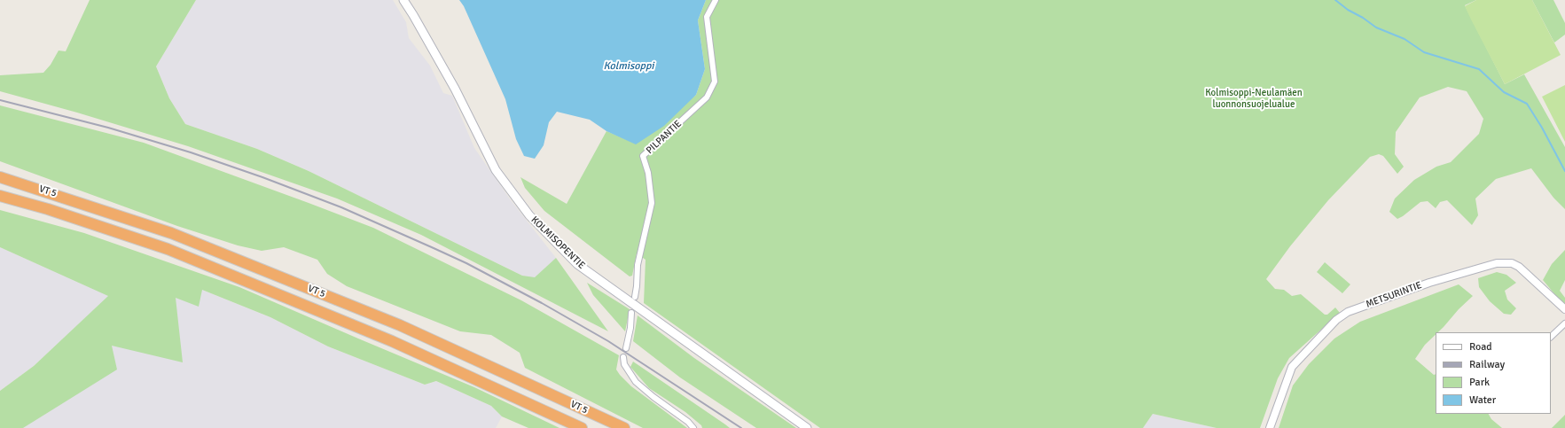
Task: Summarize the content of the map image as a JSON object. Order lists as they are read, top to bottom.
{
  "streets": {
    "highway": ["VT 5"],
    "main road": ["KOLMISOPENTIE"],
    "street": ["PILPANTIE", "METSURINTIE"]
  },
  "water": ["Kolmisoppi"],
  "parks": ["Kolmisoppi-Neulamäen luonnonsuojelualue"],
  "legend": [
    "Road",
    "Railway",
    "Park",
    "Water"
  ]
}
